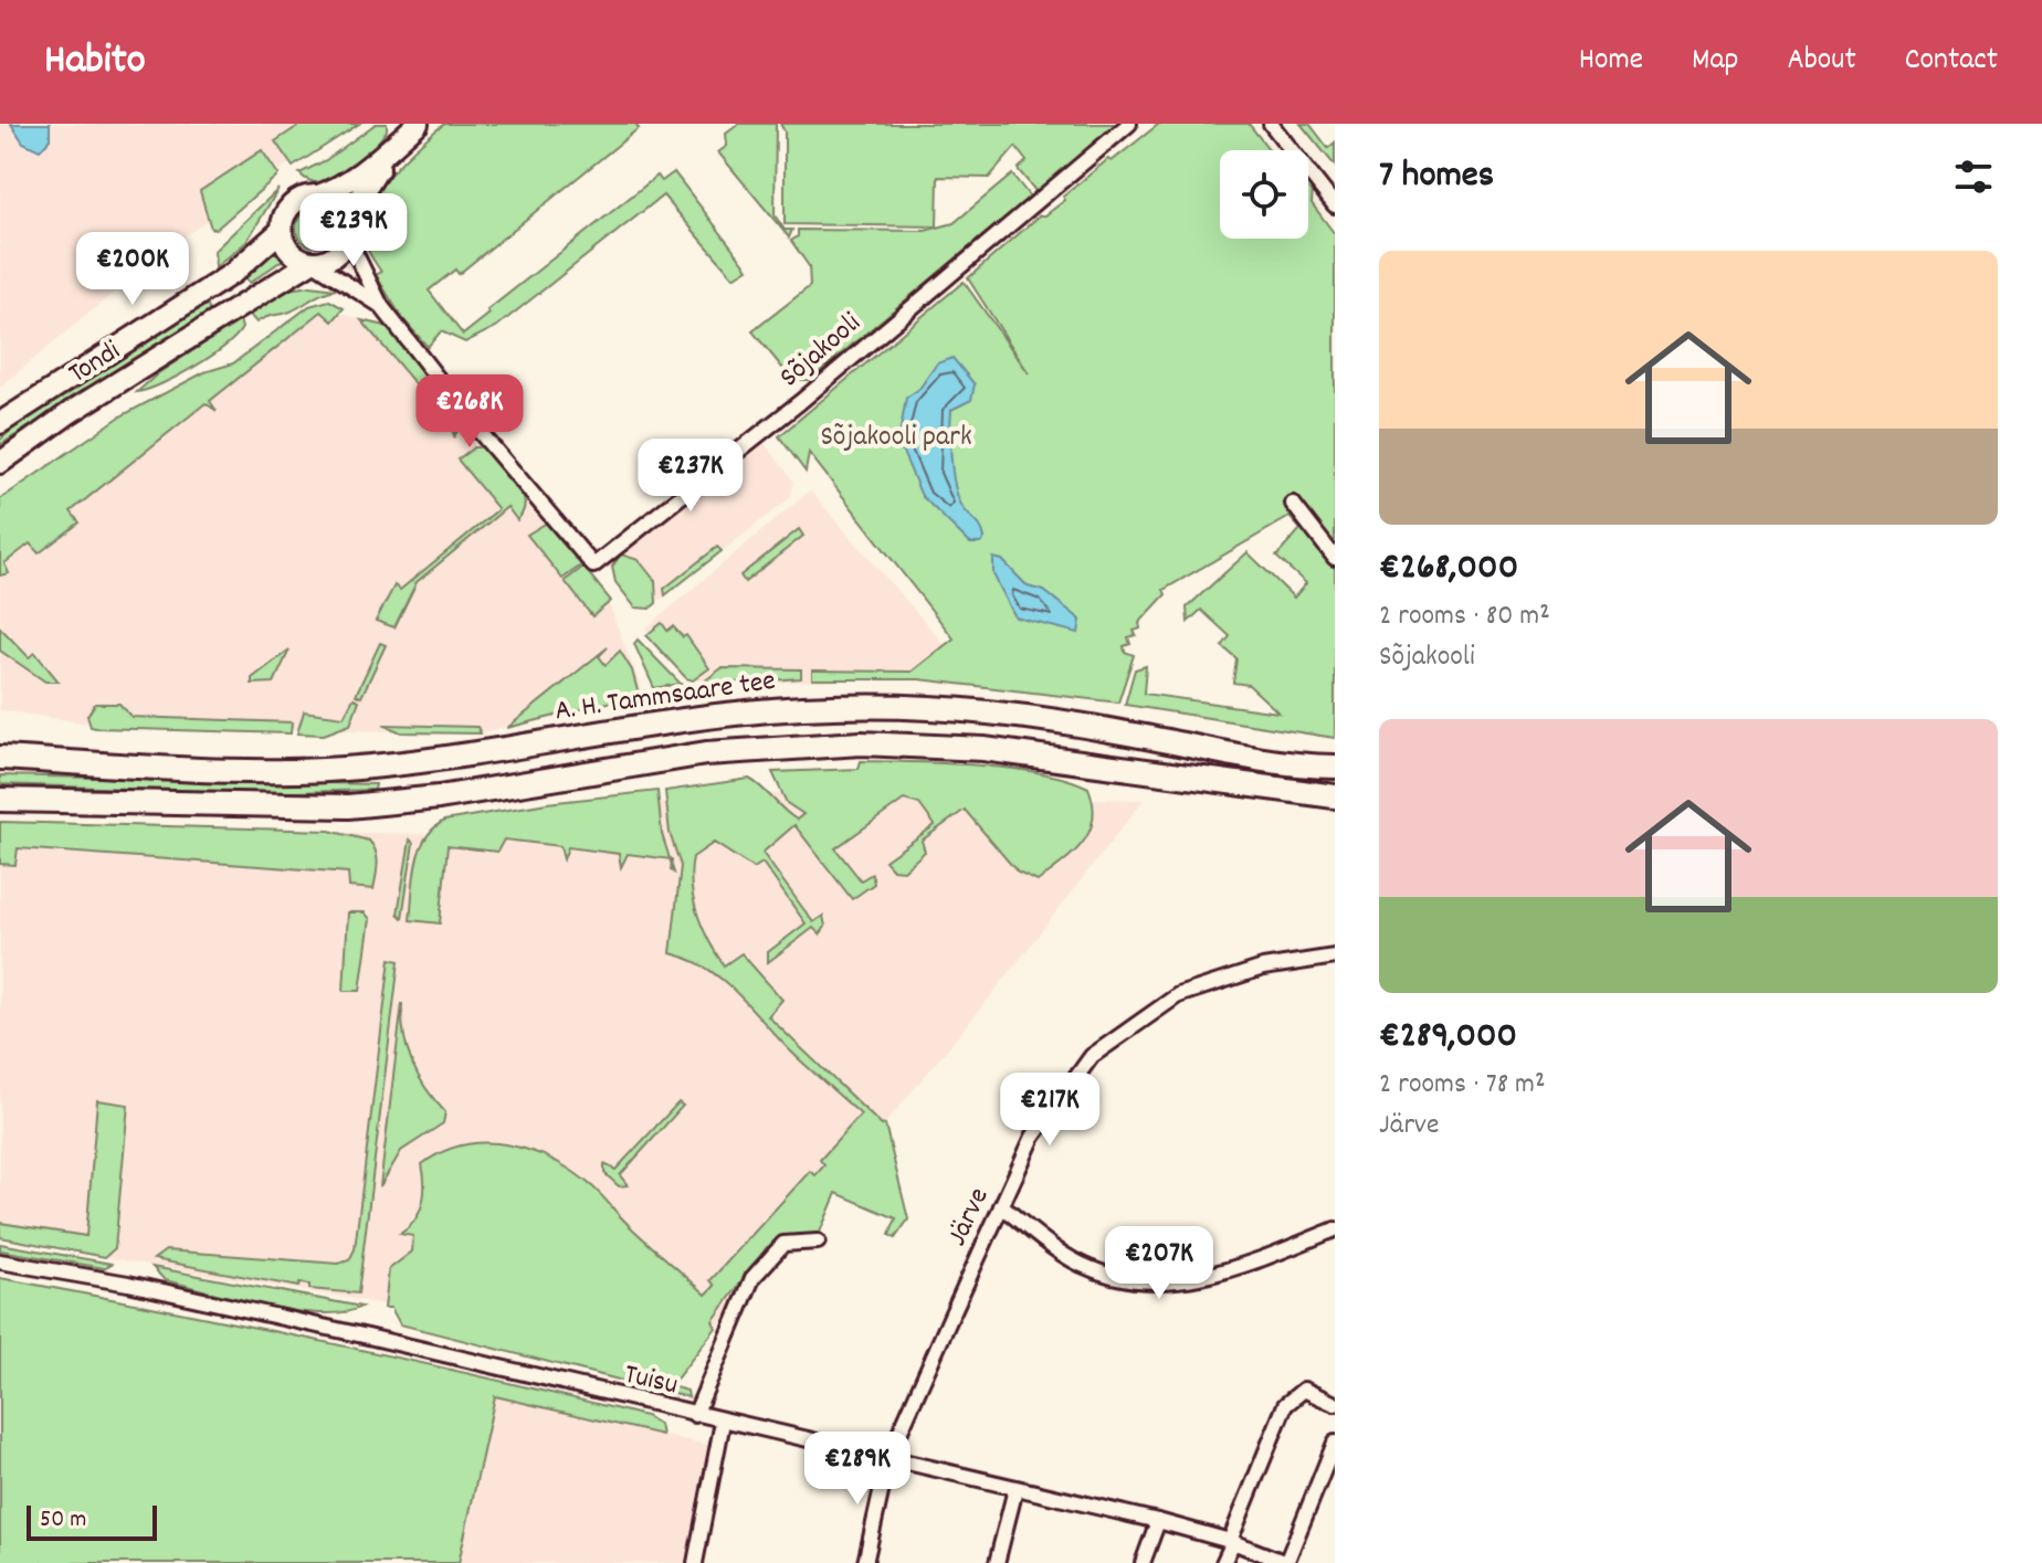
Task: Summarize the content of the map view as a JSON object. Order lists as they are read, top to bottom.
{
  "streets": {
    "main road": ["A. H. Tammsaare tee"],
    "street": [
      "Sõjakooli",
      "Tondi",
      "Järve",
      "Tuisu"
    ]
  },
  "crossings": [
    ["Sõjakooli", "Tondi"],
    ["Järve", "Tuisu"]
  ],
  "parks": ["Sõjakooli park"],
  "scale_bar": "50 m",
  "page": {
    "header": "Habito",
    "nav": [
      "Home",
      "Map",
      "About",
      "Contact"
    ],
    "heading": "7 homes",
    "price": [
      "€239K",
      "€200K",
      "€268K",
      "€237K",
      "€217K",
      "€207K",
      "€289K"
    ],
    "list": [
      {
        "name": "€268,000",
        "note": "2 rooms · 80 m² · Sõjakooli"
      },
      {
        "name": "€289,000",
        "note": "2 rooms · 78 m² · Järve"
      }
    ],
    "scale": "50 m"
  }
}
